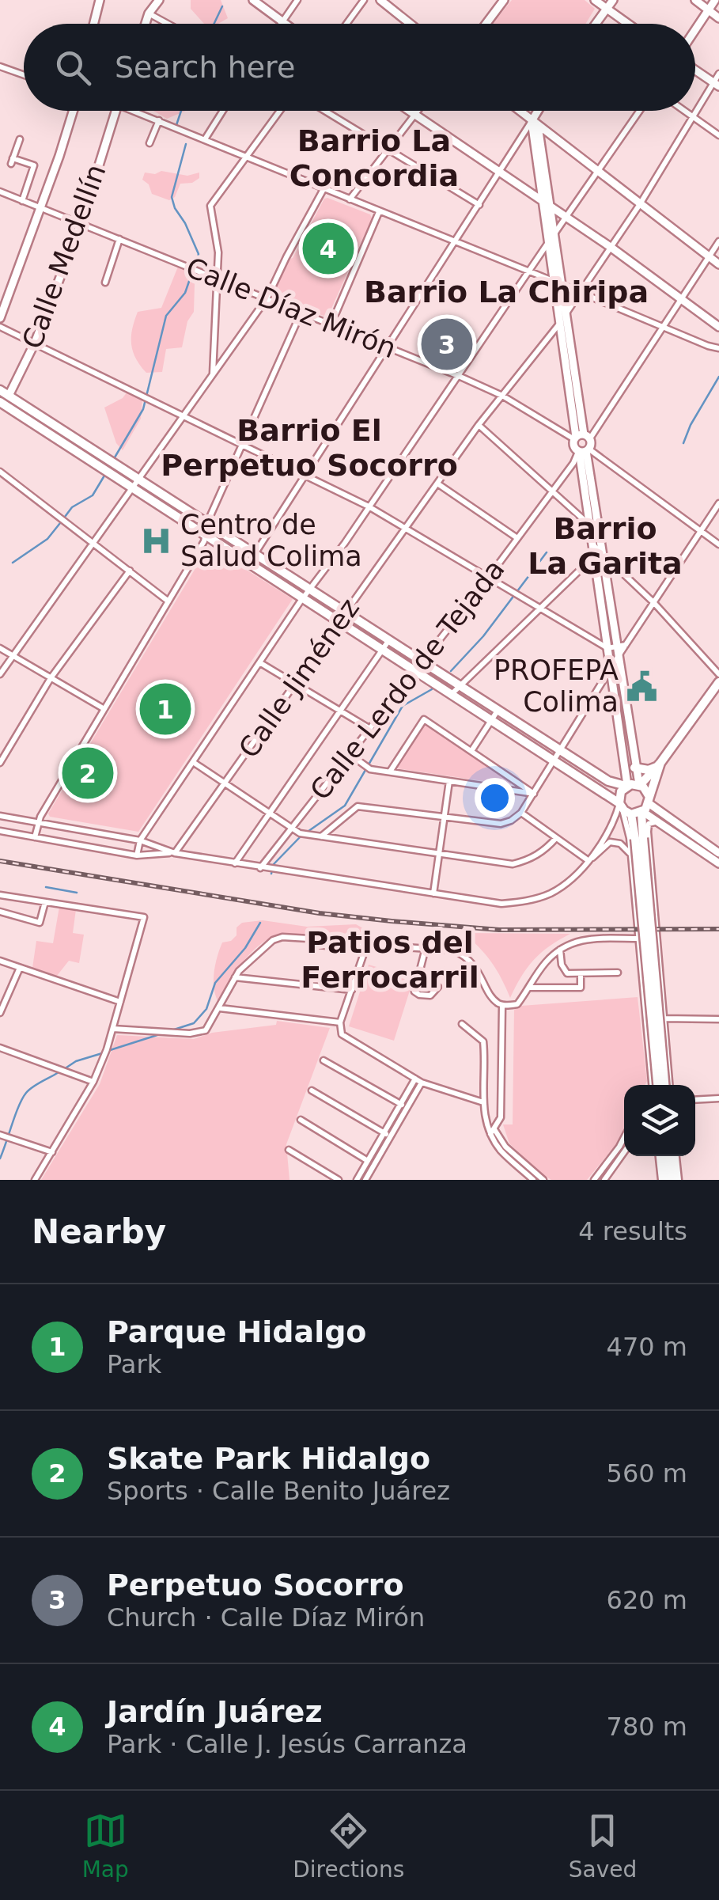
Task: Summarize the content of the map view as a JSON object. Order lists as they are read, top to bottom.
{
  "streets": {
    "street": [
      "Calle Medellín",
      "Calle Díaz Mirón",
      "Calle Jiménez",
      "Calle Lerdo de Tejada"
    ]
  },
  "crossings": [
    ["Calle Medellín", "Calle Díaz Mirón"],
    ["Calle Díaz Mirón", "Calle Jiménez"]
  ],
  "districts": [
    "Barrio La Concordia",
    "Barrio La Chiripa",
    "Barrio El Perpetuo Socorro",
    "Barrio La Garita",
    "Patios del Ferrocarril"
  ],
  "places": {
    "hospital": ["Centro de Salud Colima"],
    "public building": ["PROFEPA Colima"]
  },
  "page": {
    "search": "Search here",
    "pins": [
      "4",
      "3",
      "1",
      "2"
    ],
    "heading": ["Nearby", "4 results"],
    "list": [
      {
        "mark": "1",
        "name": "Parque Hidalgo",
        "note": "Park",
        "value": "470 m"
      },
      {
        "mark": "2",
        "name": "Skate Park Hidalgo",
        "note": "Sports · Calle Benito Juárez",
        "value": "560 m"
      },
      {
        "mark": "3",
        "name": "Perpetuo Socorro",
        "note": "Church · Calle Díaz Mirón",
        "value": "620 m"
      },
      {
        "mark": "4",
        "name": "Jardín Juárez",
        "note": "Park · Calle J. Jesús Carranza",
        "value": "780 m"
      }
    ],
    "nav": ["Map", "Directions", "Saved"]
  }
}
